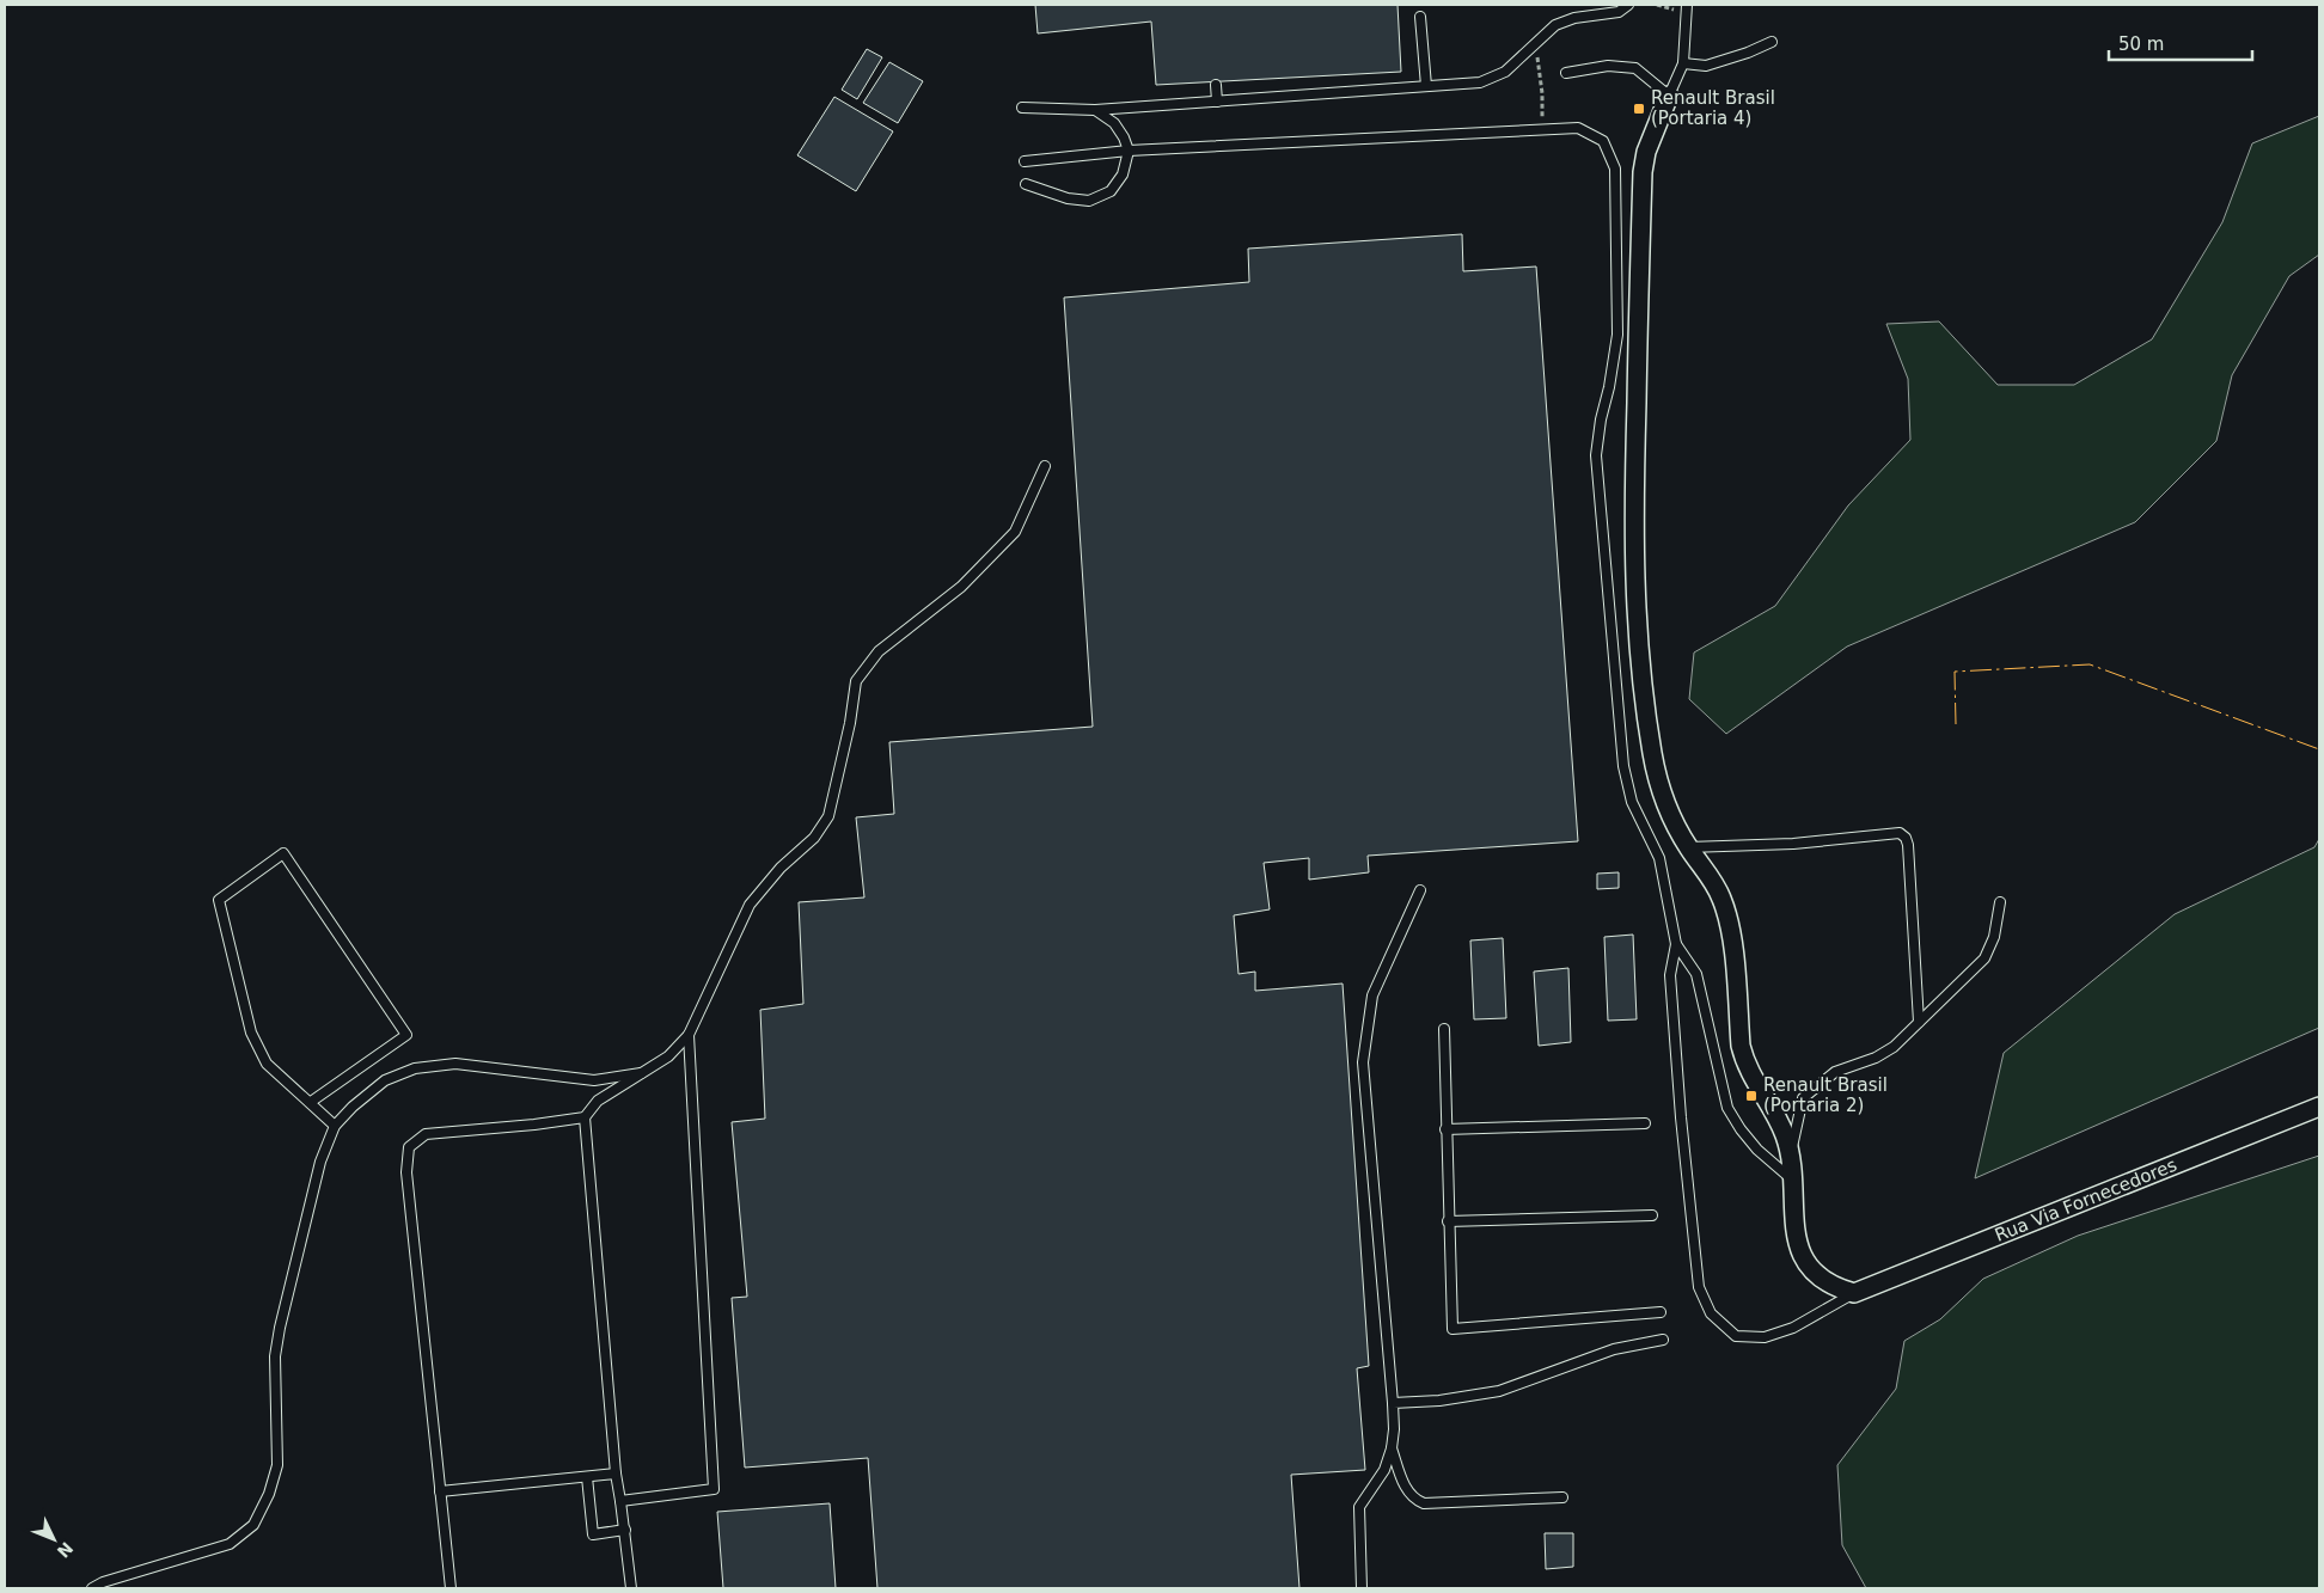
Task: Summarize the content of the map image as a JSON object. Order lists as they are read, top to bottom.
{
  "streets": {
    "street": ["Rua Via Fornecedores"]
  },
  "places": {
    "transit": ["Renault Brasil (Portaria 4)", "Renault Brasil (Portaria 2)"]
  },
  "scale_bar": "50 m",
  "north": "bottom right"
}
